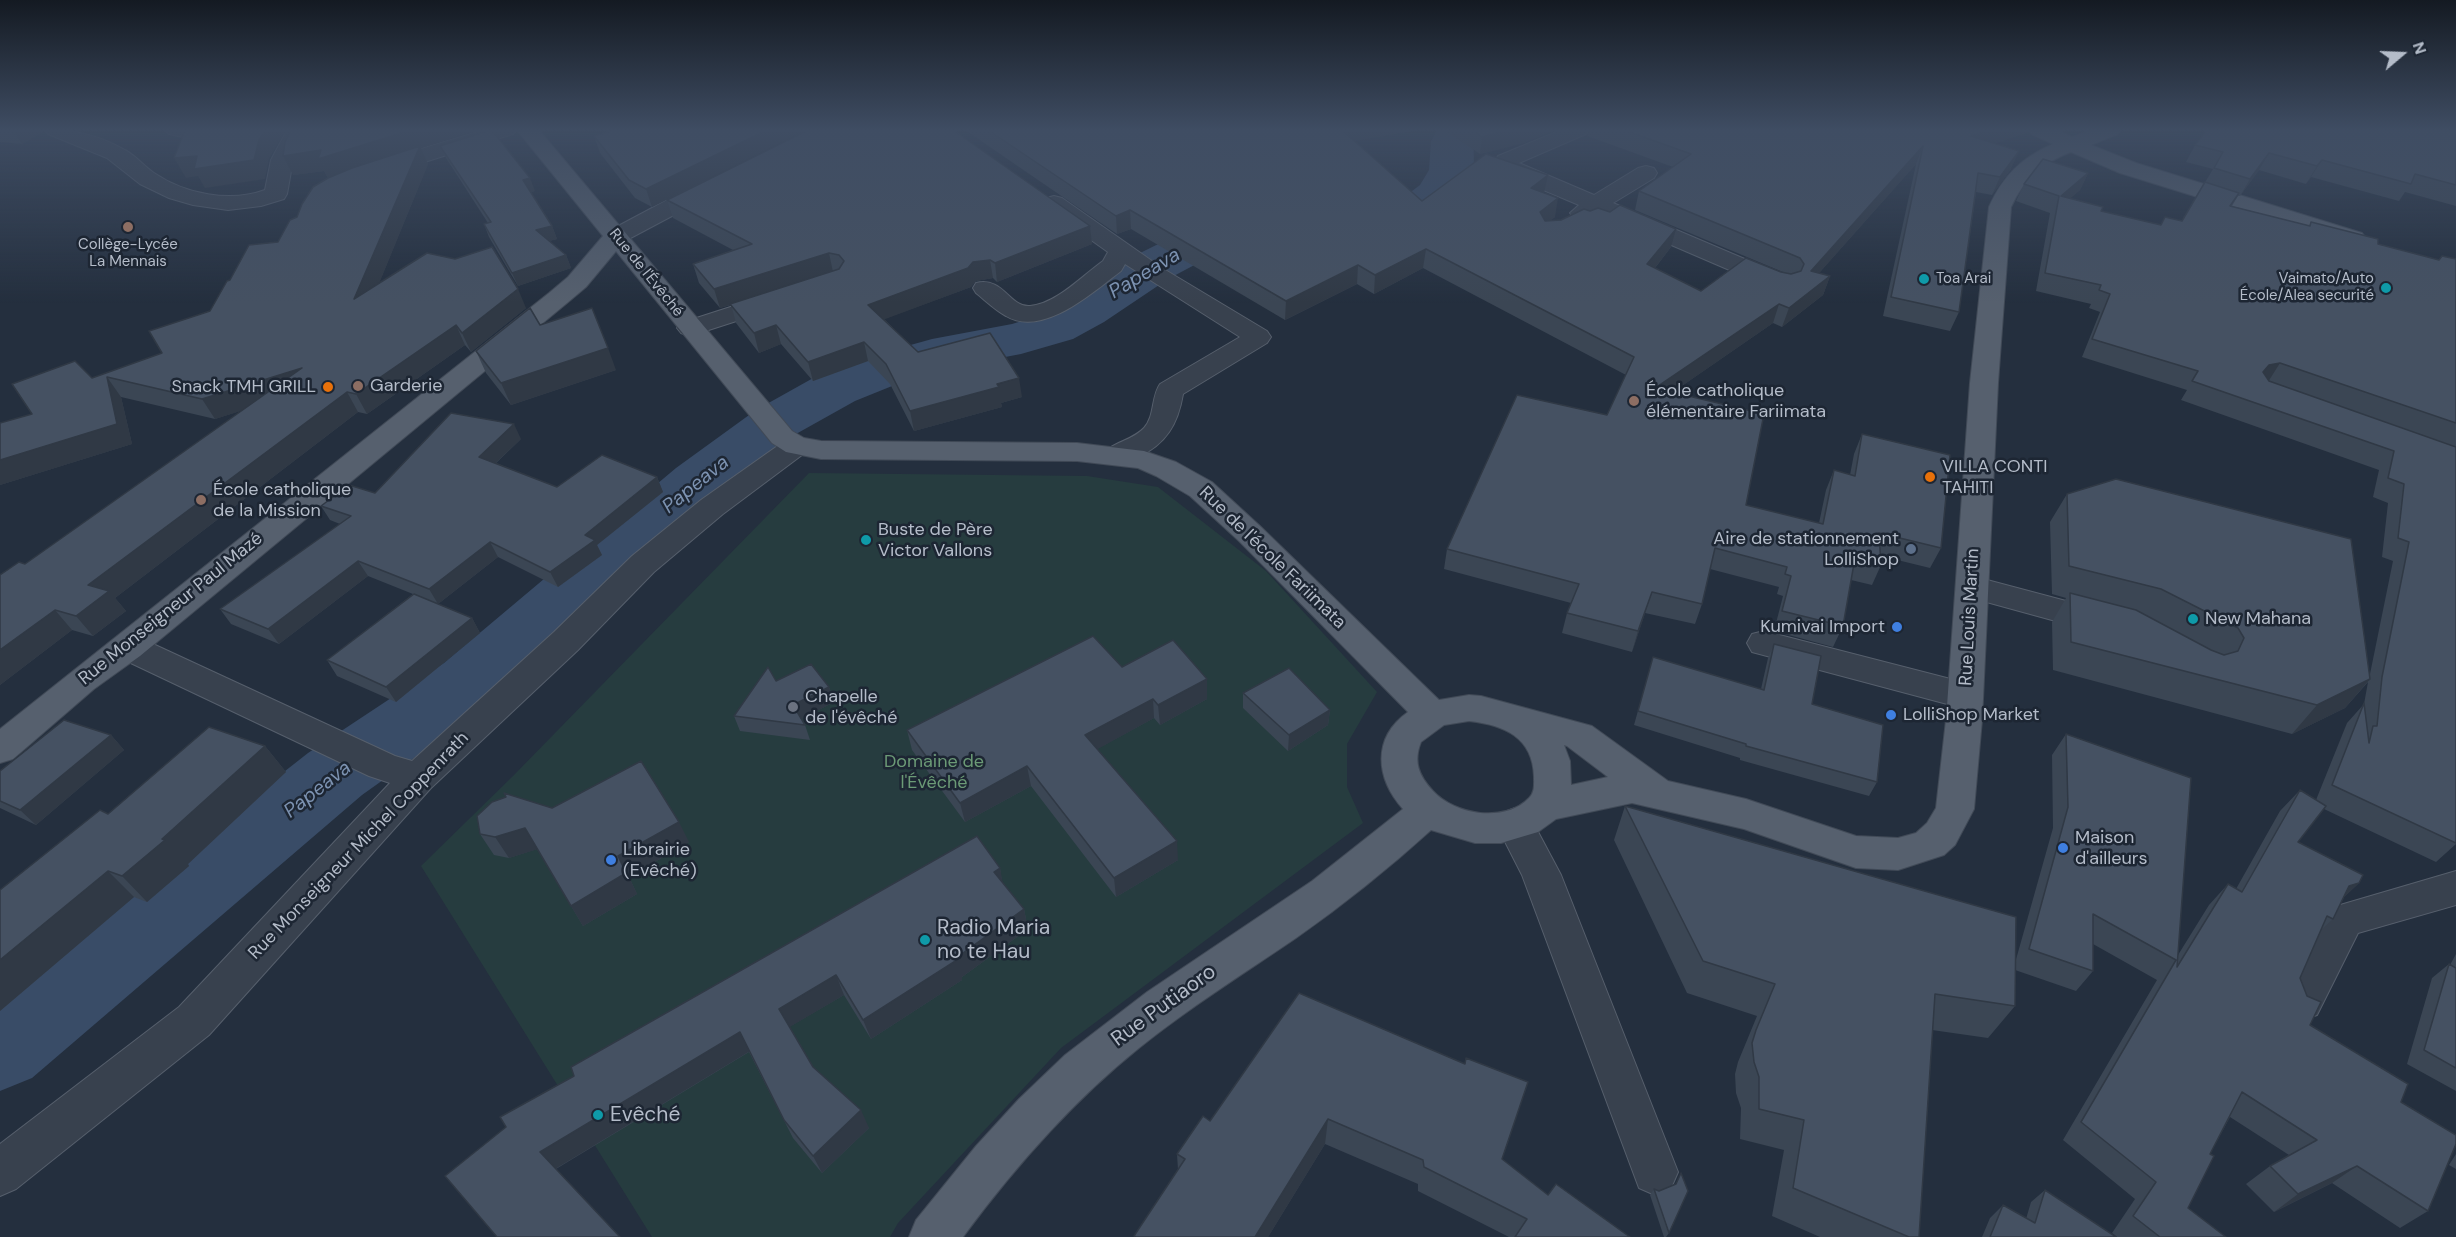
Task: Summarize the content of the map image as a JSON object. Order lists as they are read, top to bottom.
{
  "streets": {
    "main road": [
      "Rue de l'Évêché",
      "Rue de l'école Fariimata",
      "Rue Monseigneur Paul Mazé",
      "Rue Louis Martin",
      "Rue Putiaoro"
    ],
    "street": ["Rue Monseigneur Michel Coppenrath"]
  },
  "crossings": [
    ["Rue de l'Évêché", "Rue de l'école Fariimata"],
    ["Rue de l'Évêché", "Rue Monseigneur Paul Mazé"],
    ["Rue de l'Évêché", "Rue Monseigneur Michel Coppenrath"],
    ["Rue de l'école Fariimata", "Rue Louis Martin"],
    ["Rue de l'école Fariimata", "Rue Monseigneur Michel Coppenrath"],
    ["Rue de l'école Fariimata", "Rue Putiaoro"],
    ["Rue Louis Martin", "Rue Putiaoro"]
  ],
  "water": ["Papeava"],
  "parks": ["Domaine de l'Évêché"],
  "places": [
    "Collège-Lycée La Mennais",
    "Toa Arai",
    "Vaimato/Auto École/Alea securité",
    "Garderie",
    "Snack TMH GRILL",
    "École catholique élémentaire Fariimata",
    "VILLA CONTI TAHITI",
    "École catholique de la Mission",
    "Buste de Père Victor Vallons",
    "Aire de stationnement LolliShop",
    "New Mahana",
    "Kumivai Import",
    "Chapelle de l'évêché",
    "LolliShop Market",
    "Maison d'ailleurs",
    "Librairie (Evêché)",
    "Radio Maria no te Hau",
    "Evêché"
  ],
  "north": "right"
}
